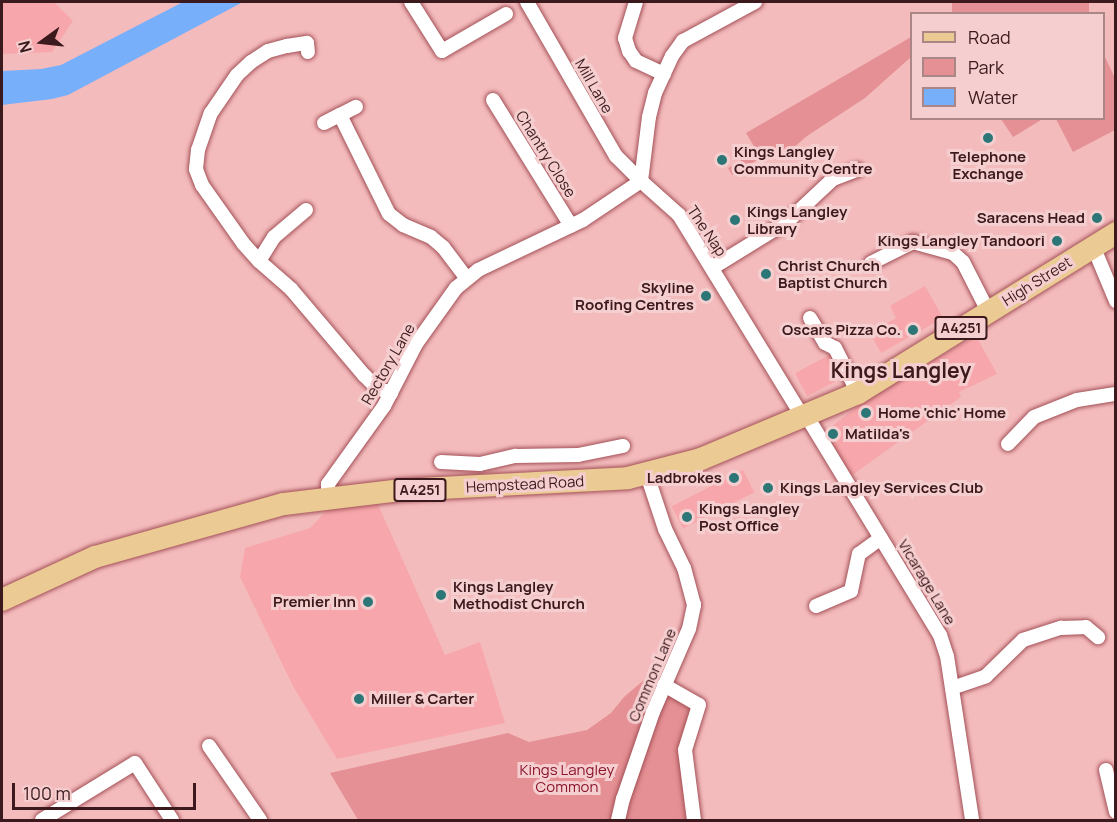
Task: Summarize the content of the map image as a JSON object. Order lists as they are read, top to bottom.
{
  "streets": {
    "main road": ["High Street", "A4251", "Hempstead Road"],
    "street": [
      "Mill Lane",
      "Chantry Close",
      "The Nap",
      "Rectory Lane",
      "Vicarage Lane",
      "Common Lane"
    ]
  },
  "crossings": [
    ["Mill Lane", "The Nap"],
    ["The Nap", "High Street"],
    ["The Nap", "Hempstead Road"],
    ["The Nap", "Vicarage Lane"],
    ["High Street", "Hempstead Road"],
    ["High Street", "Vicarage Lane"],
    ["Rectory Lane", "Hempstead Road"],
    ["Hempstead Road", "Vicarage Lane"],
    ["Hempstead Road", "Common Lane"]
  ],
  "districts": ["Kings Langley"],
  "parks": ["Kings Langley Common"],
  "places": [
    "Telephone Exchange",
    "Kings Langley Community Centre",
    "Saracens Head",
    "Kings Langley Library",
    "Kings Langley Tandoori",
    "Christ Church Baptist Church",
    "Skyline Roofing Centres",
    "Oscars Pizza Co.",
    "Home 'chic' Home",
    "Matilda's",
    "Ladbrokes",
    "Kings Langley Services Club",
    "Kings Langley Post Office",
    "Kings Langley Methodist Church",
    "Premier Inn",
    "Miller & Carter"
  ],
  "legend": ["Road", "Park", "Water"],
  "scale_bar": "100 m",
  "north": "left"
}
